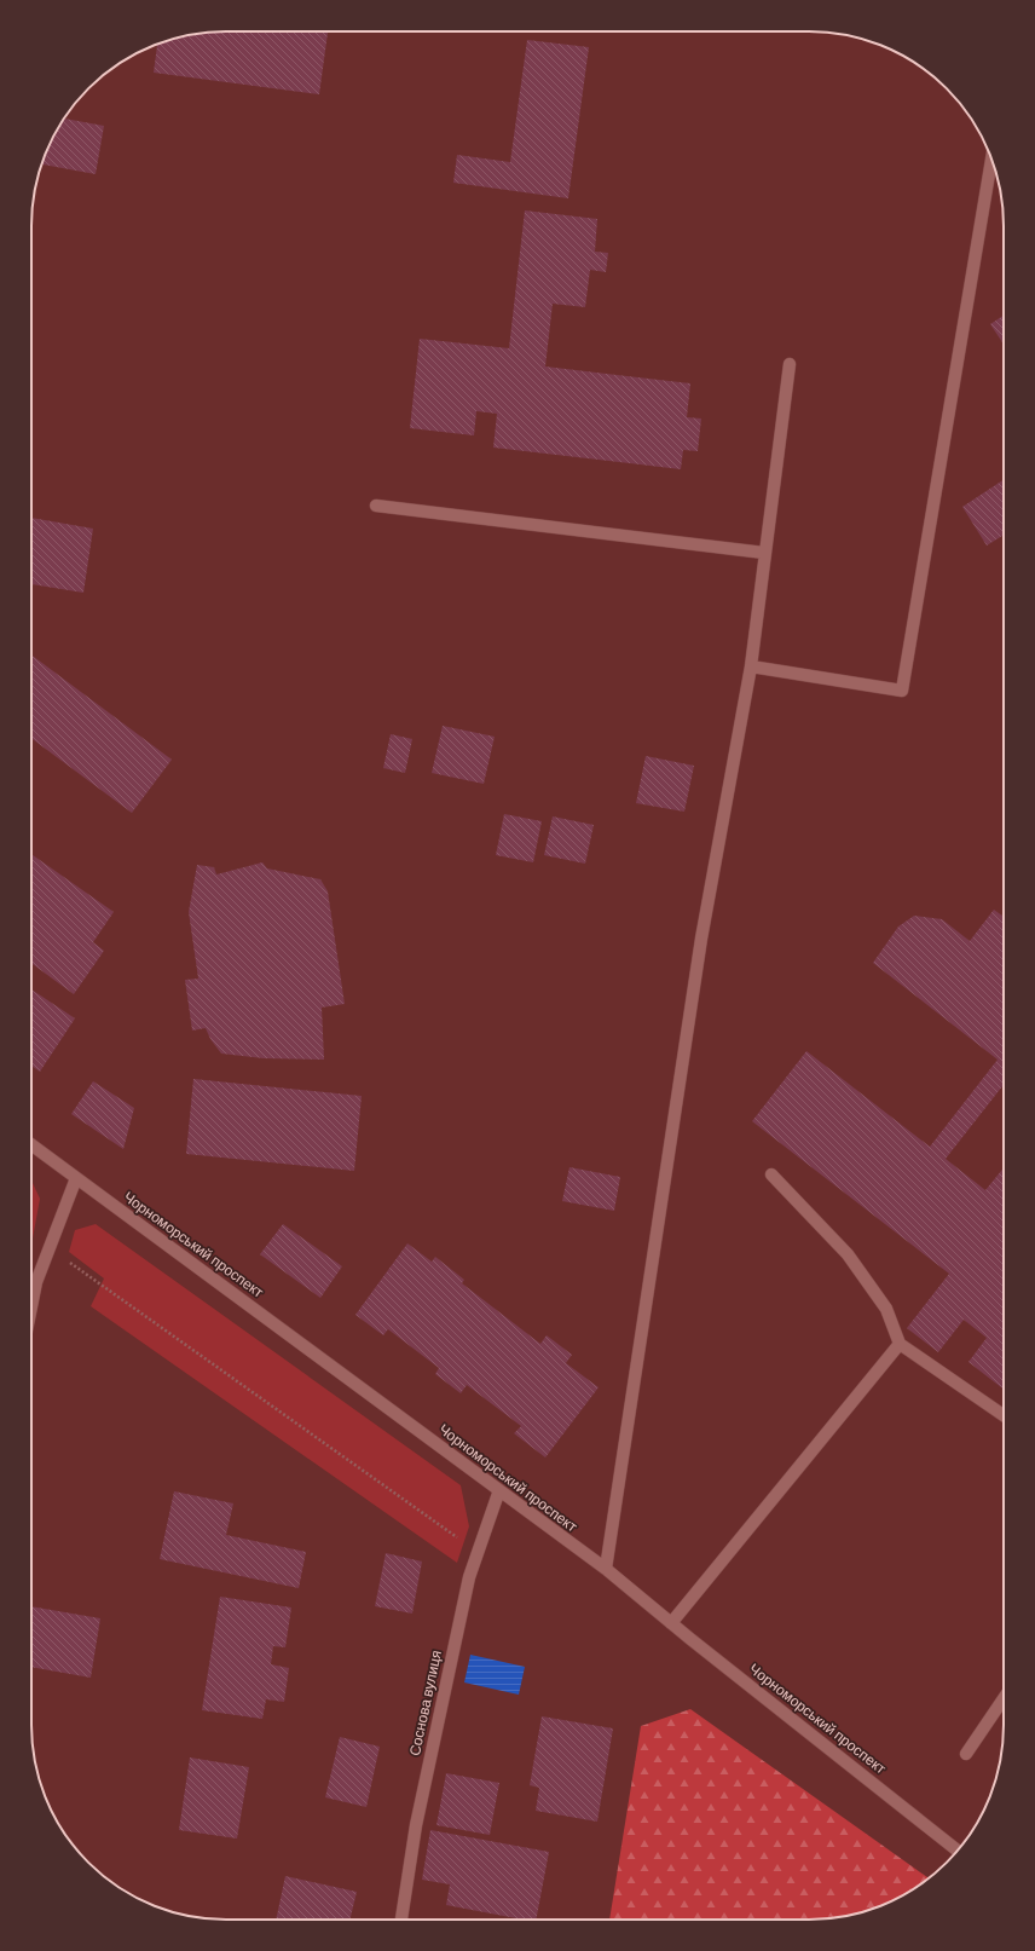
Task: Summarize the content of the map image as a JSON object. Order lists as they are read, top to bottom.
{
  "streets": {
    "street": ["Чорноморський проспект", "Соснова вулиця"]
  },
  "crossings": [
    ["Чорноморський проспект", "Соснова вулиця"]
  ]
}
